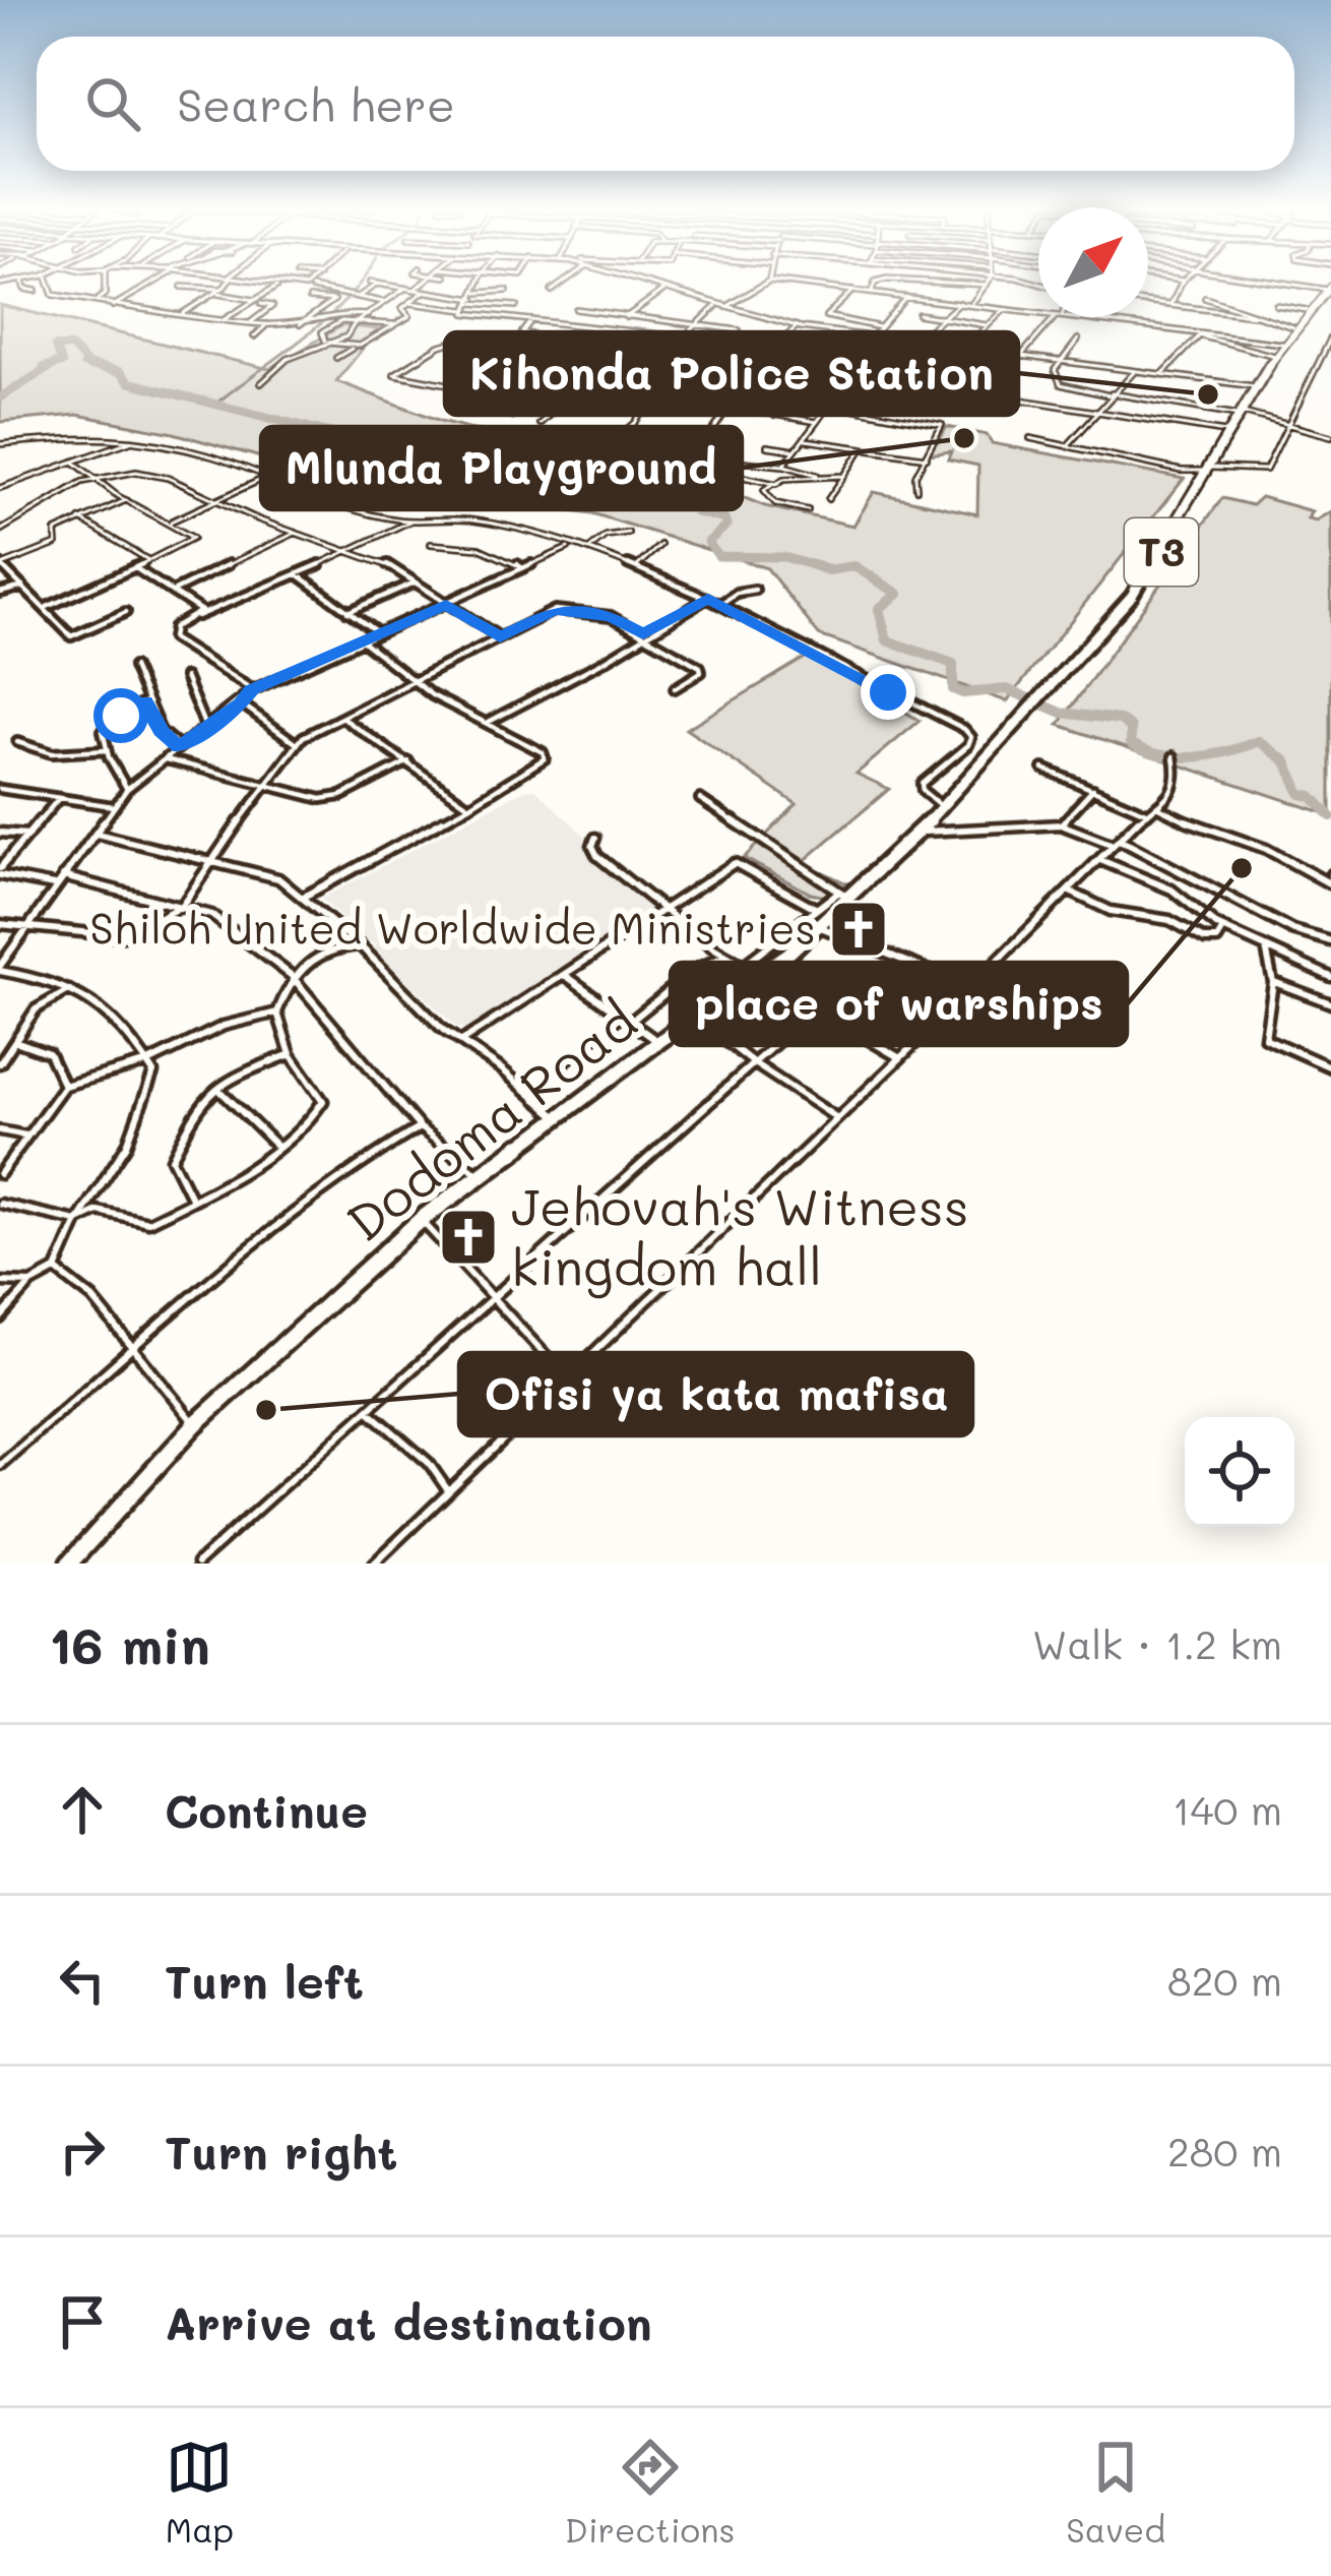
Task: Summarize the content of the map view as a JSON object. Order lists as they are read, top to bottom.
{
  "streets": {
    "highway": ["T3", "Dodoma Road"]
  },
  "crossings": [
    ["T3", "Dodoma Road"]
  ],
  "places": {
    "other": [
      "Kihonda Police Station",
      "Mlunda Playground",
      "place of warships",
      "Ofisi ya kata mafisa"
    ],
    "church": ["Shiloh United Worldwide Ministries", "Jehovah's Witness kingdom hall"]
  },
  "north": "top right",
  "page": {
    "search": "Search here",
    "heading": ["16 min", "Walk · 1.2 km"],
    "list": [
      ["Continue", "140 m"],
      ["Turn left", "820 m"],
      ["Turn right", "280 m"],
      "Arrive at destination"
    ],
    "nav": ["Map", "Directions", "Saved"]
  }
}
